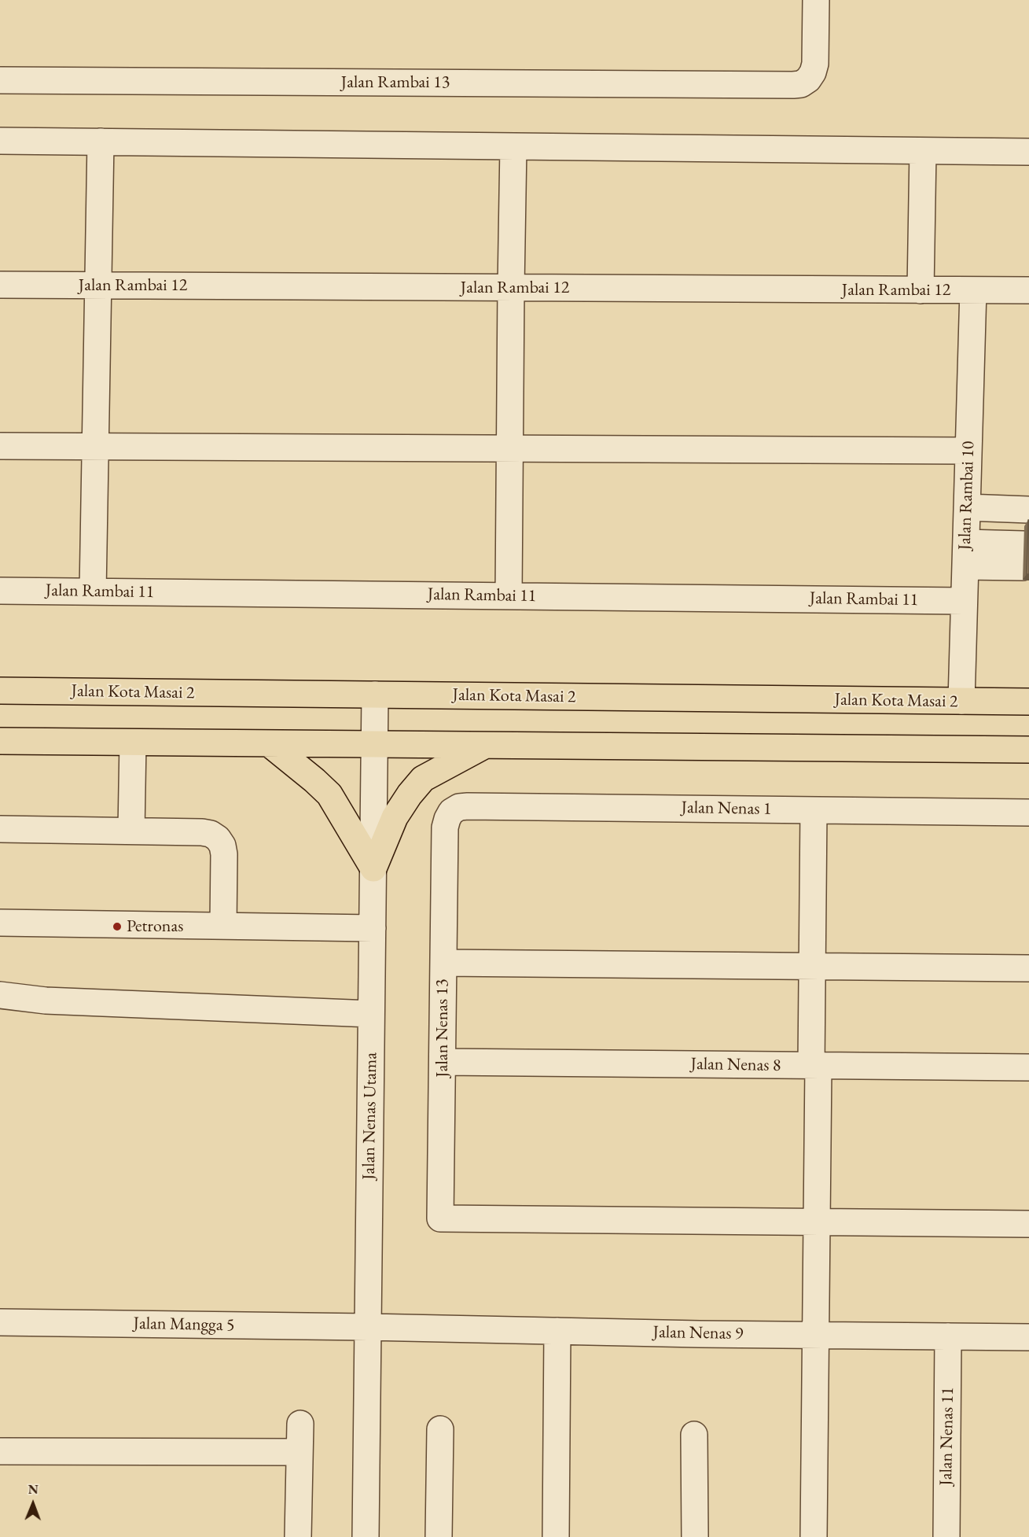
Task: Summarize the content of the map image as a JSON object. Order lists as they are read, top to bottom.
{
  "streets": {
    "main road": ["Jalan Kota Masai 2"],
    "street": [
      "Jalan Rambai 13",
      "Jalan Rambai 12",
      "Jalan Rambai 10",
      "Jalan Rambai 11",
      "Jalan Nenas 1",
      "Jalan Nenas 13",
      "Jalan Nenas 8",
      "Jalan Nenas Utama",
      "Jalan Mangga 5",
      "Jalan Nenas 9",
      "Jalan Nenas 11"
    ]
  },
  "crossings": [
    ["Jalan Rambai 12", "Jalan Rambai 10"],
    ["Jalan Rambai 10", "Jalan Rambai 11"],
    ["Jalan Rambai 10", "Jalan Kota Masai 2"],
    ["Jalan Kota Masai 2", "Jalan Nenas Utama"],
    ["Jalan Nenas 1", "Jalan Nenas 13"],
    ["Jalan Nenas 13", "Jalan Nenas 8"],
    ["Jalan Nenas Utama", "Jalan Mangga 5"],
    ["Jalan Nenas Utama", "Jalan Nenas 9"],
    ["Jalan Mangga 5", "Jalan Nenas 9"],
    ["Jalan Nenas 9", "Jalan Nenas 11"]
  ],
  "places": ["Petronas"],
  "north": "top"
}
